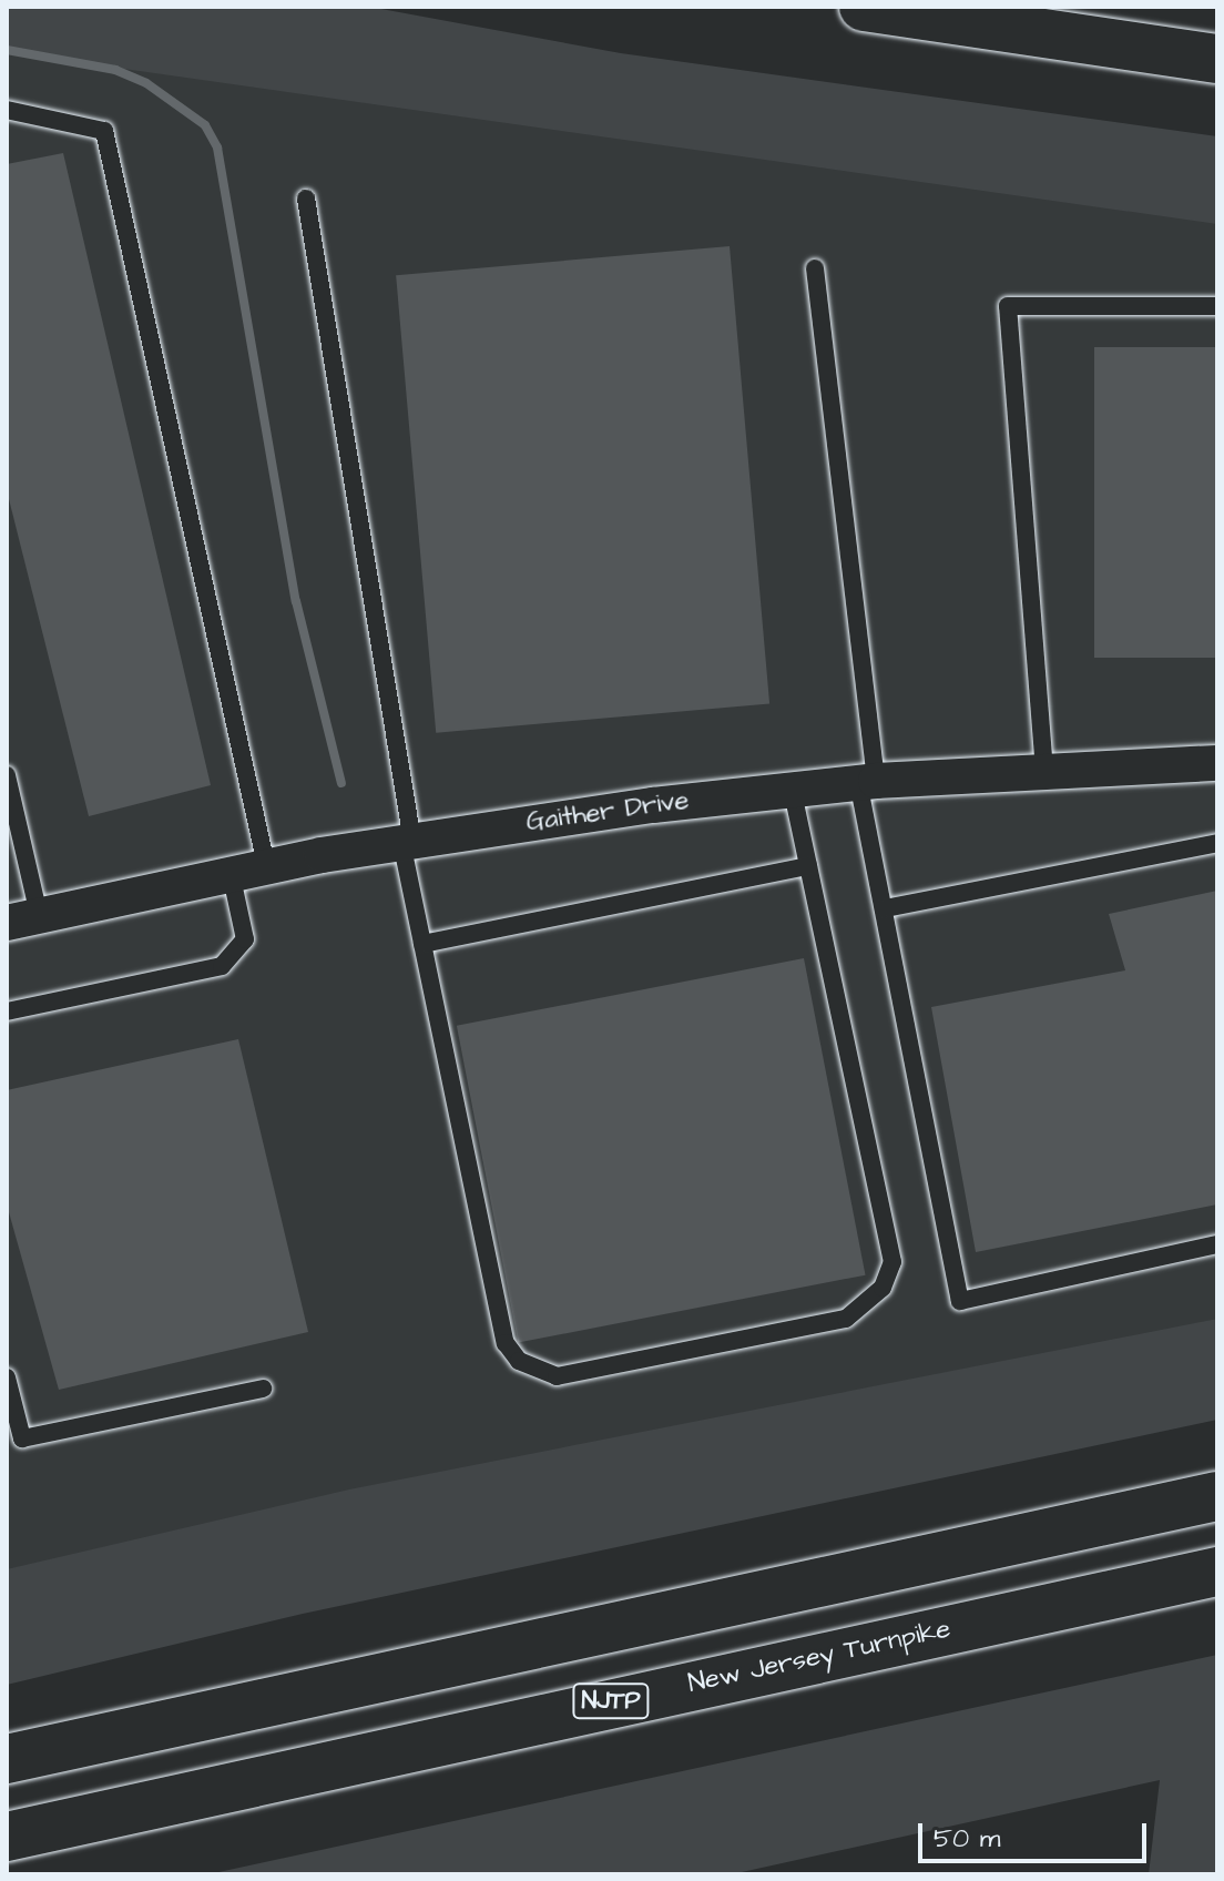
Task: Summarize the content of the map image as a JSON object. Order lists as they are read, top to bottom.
{
  "streets": {
    "highway": ["New Jersey Turnpike", "NJTP"],
    "street": ["Gaither Drive"]
  },
  "scale_bar": "50 m"
}
